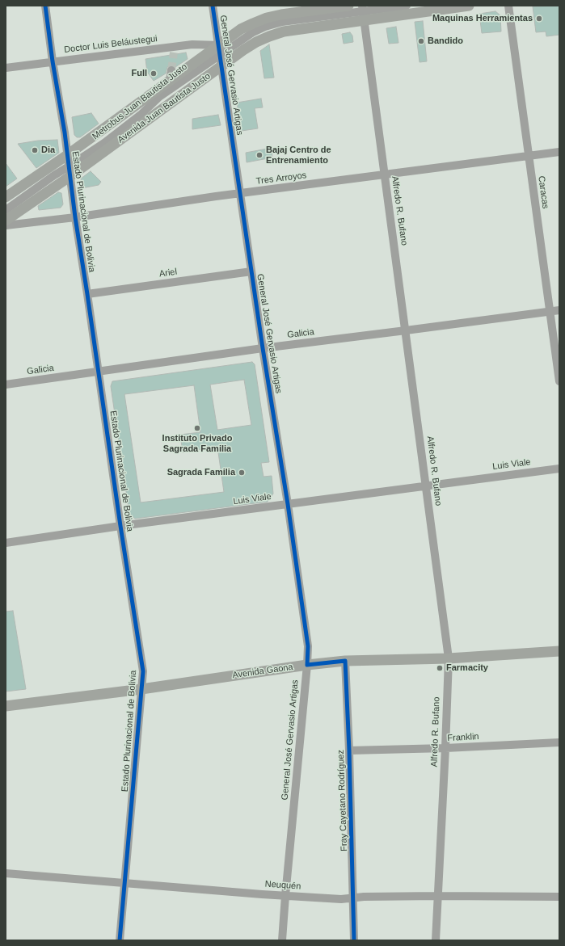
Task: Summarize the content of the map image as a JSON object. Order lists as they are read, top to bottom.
{
  "streets": {
    "main road": ["Avenida Juan Bautista Justo", "Avenida Gaona"],
    "street": [
      "Doctor Luis Beláustegui",
      "General José Gervasio Artigas",
      "Metrobus Juan Bautista Justo",
      "Tres Arroyos",
      "Caracas",
      "Alfredo R. Bufano",
      "Estado Plurinacional de Bolivia",
      "Ariel",
      "Galicia",
      "Luis Viale",
      "Franklin",
      "Fray Cayetano Rodríguez",
      "Neuquén"
    ]
  },
  "crossings": [
    ["Doctor Luis Beláustegui", "General José Gervasio Artigas"],
    ["Doctor Luis Beláustegui", "Metrobus Juan Bautista Justo"],
    ["Doctor Luis Beláustegui", "Estado Plurinacional de Bolivia"],
    ["General José Gervasio Artigas", "Metrobus Juan Bautista Justo"],
    ["General José Gervasio Artigas", "Avenida Juan Bautista Justo"],
    ["General José Gervasio Artigas", "Tres Arroyos"],
    ["General José Gervasio Artigas", "Ariel"],
    ["General José Gervasio Artigas", "Galicia"],
    ["General José Gervasio Artigas", "Luis Viale"],
    ["General José Gervasio Artigas", "Avenida Gaona"],
    ["General José Gervasio Artigas", "Neuquén"],
    ["Metrobus Juan Bautista Justo", "Avenida Juan Bautista Justo"],
    ["Metrobus Juan Bautista Justo", "Alfredo R. Bufano"],
    ["Metrobus Juan Bautista Justo", "Estado Plurinacional de Bolivia"],
    ["Avenida Juan Bautista Justo", "Alfredo R. Bufano"],
    ["Avenida Juan Bautista Justo", "Estado Plurinacional de Bolivia"],
    ["Tres Arroyos", "Caracas"],
    ["Tres Arroyos", "Alfredo R. Bufano"],
    ["Tres Arroyos", "Estado Plurinacional de Bolivia"],
    ["Caracas", "Galicia"],
    ["Alfredo R. Bufano", "Galicia"],
    ["Alfredo R. Bufano", "Luis Viale"],
    ["Alfredo R. Bufano", "Avenida Gaona"],
    ["Alfredo R. Bufano", "Franklin"],
    ["Alfredo R. Bufano", "Neuquén"],
    ["Estado Plurinacional de Bolivia", "Ariel"],
    ["Estado Plurinacional de Bolivia", "Galicia"],
    ["Estado Plurinacional de Bolivia", "Luis Viale"],
    ["Estado Plurinacional de Bolivia", "Avenida Gaona"],
    ["Estado Plurinacional de Bolivia", "Neuquén"],
    ["Avenida Gaona", "Fray Cayetano Rodríguez"],
    ["Franklin", "Fray Cayetano Rodríguez"],
    ["Fray Cayetano Rodríguez", "Neuquén"]
  ],
  "places": [
    "Maquinas Herramientas",
    "Bandido",
    "Full",
    "Dia",
    "Bajaj Centro de Entrenamiento",
    "Instituto Privado Sagrada Familia",
    "Sagrada Familia",
    "Farmacity"
  ]
}
